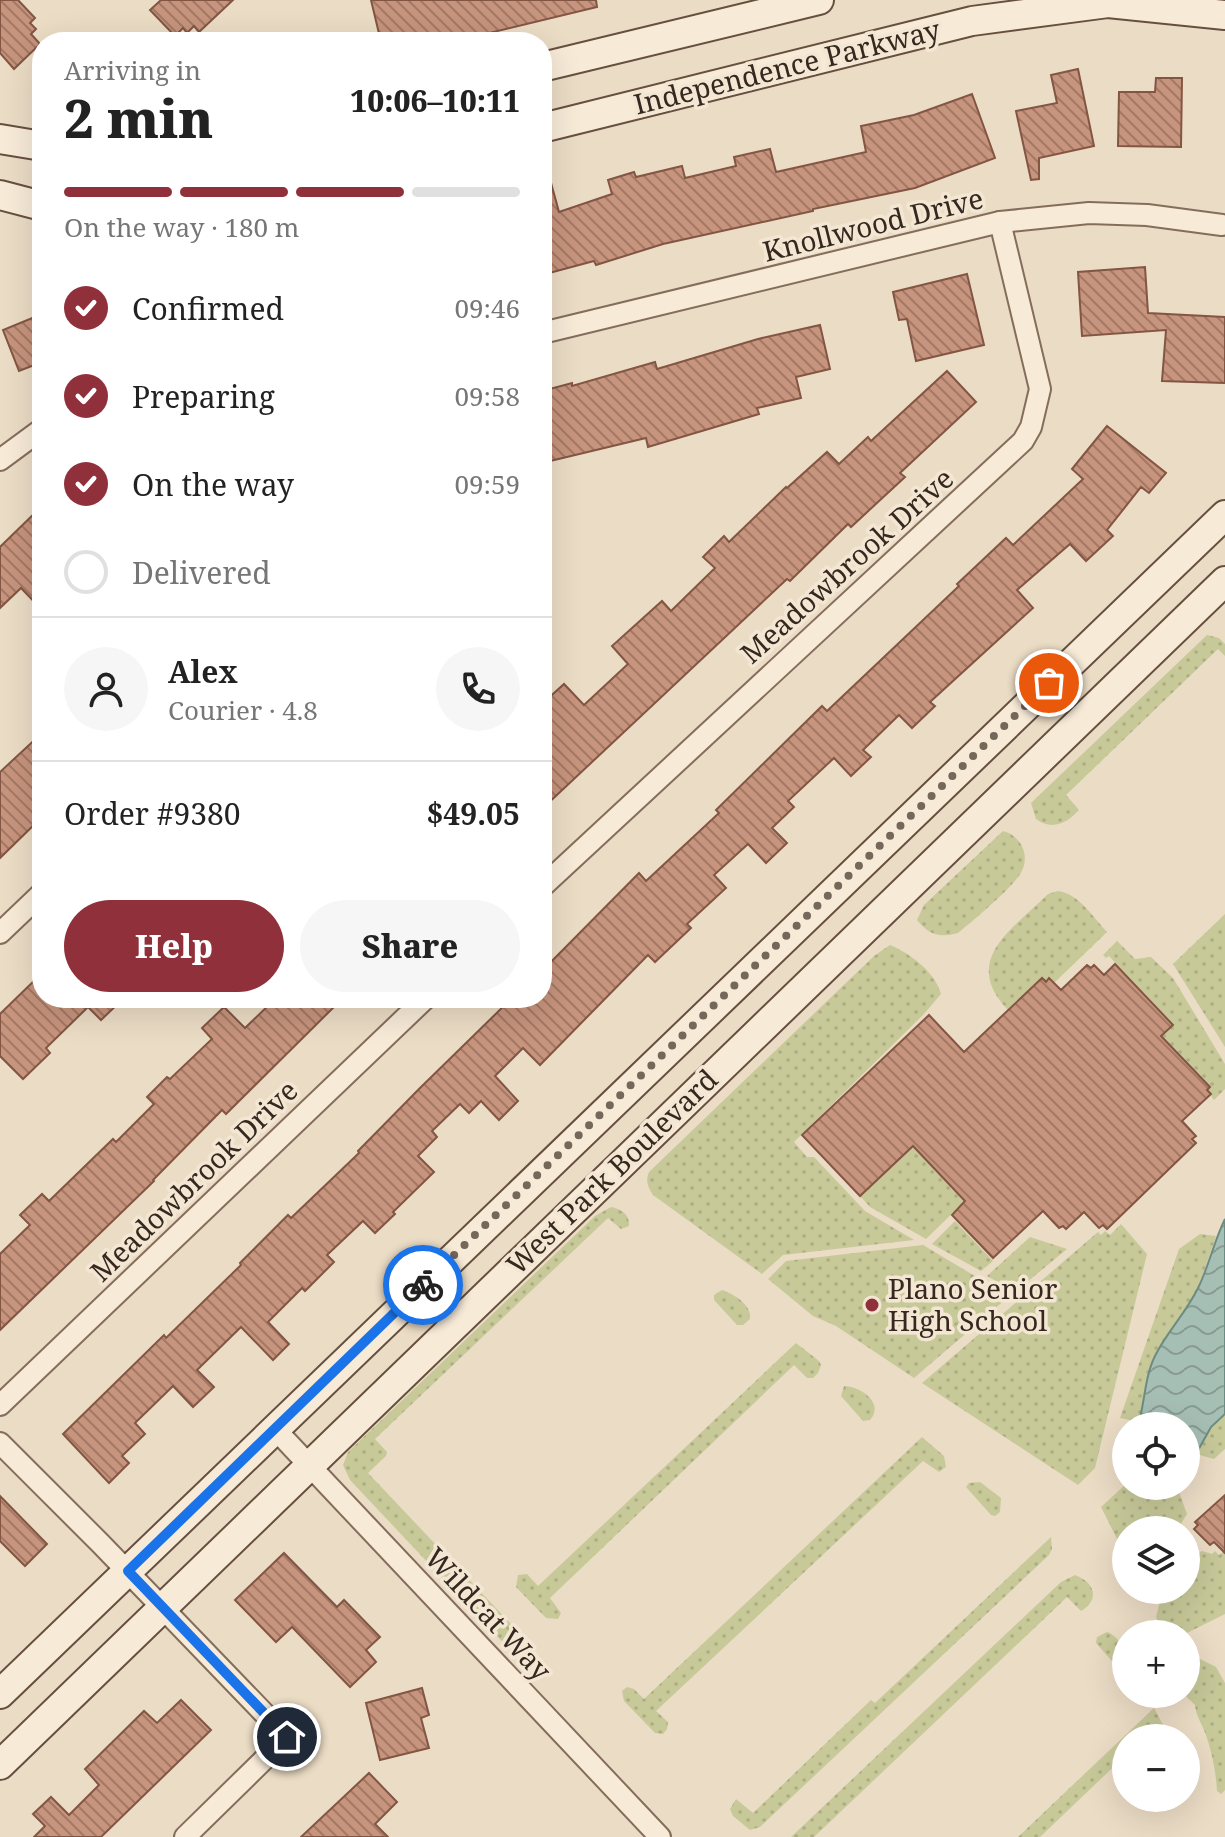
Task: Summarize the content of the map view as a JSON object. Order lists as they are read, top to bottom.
{
  "streets": {
    "main road": ["Independence Parkway", "West Park Boulevard"],
    "street": ["Knollwood Drive", "Meadowbrook Drive", "Wildcat Way"]
  },
  "crossings": [
    ["Knollwood Drive", "Meadowbrook Drive"],
    ["West Park Boulevard", "Wildcat Way"]
  ],
  "places": ["Plano Senior High School"],
  "page": {
    "heading": ["2 min", "Arriving in", "10:06–10:11"],
    "panel": [
      "Alex",
      "Courier · 4.8",
      "Order #9380",
      "$49.05"
    ],
    "bar": "On the way · 180 m",
    "list": [
      ["Confirmed", "09:46"],
      ["Preparing", "09:58"],
      ["On the way", "09:59"],
      "Delivered"
    ],
    "buttons": ["Help", "Share"],
    "map_buttons": ["+", "−"]
  }
}
